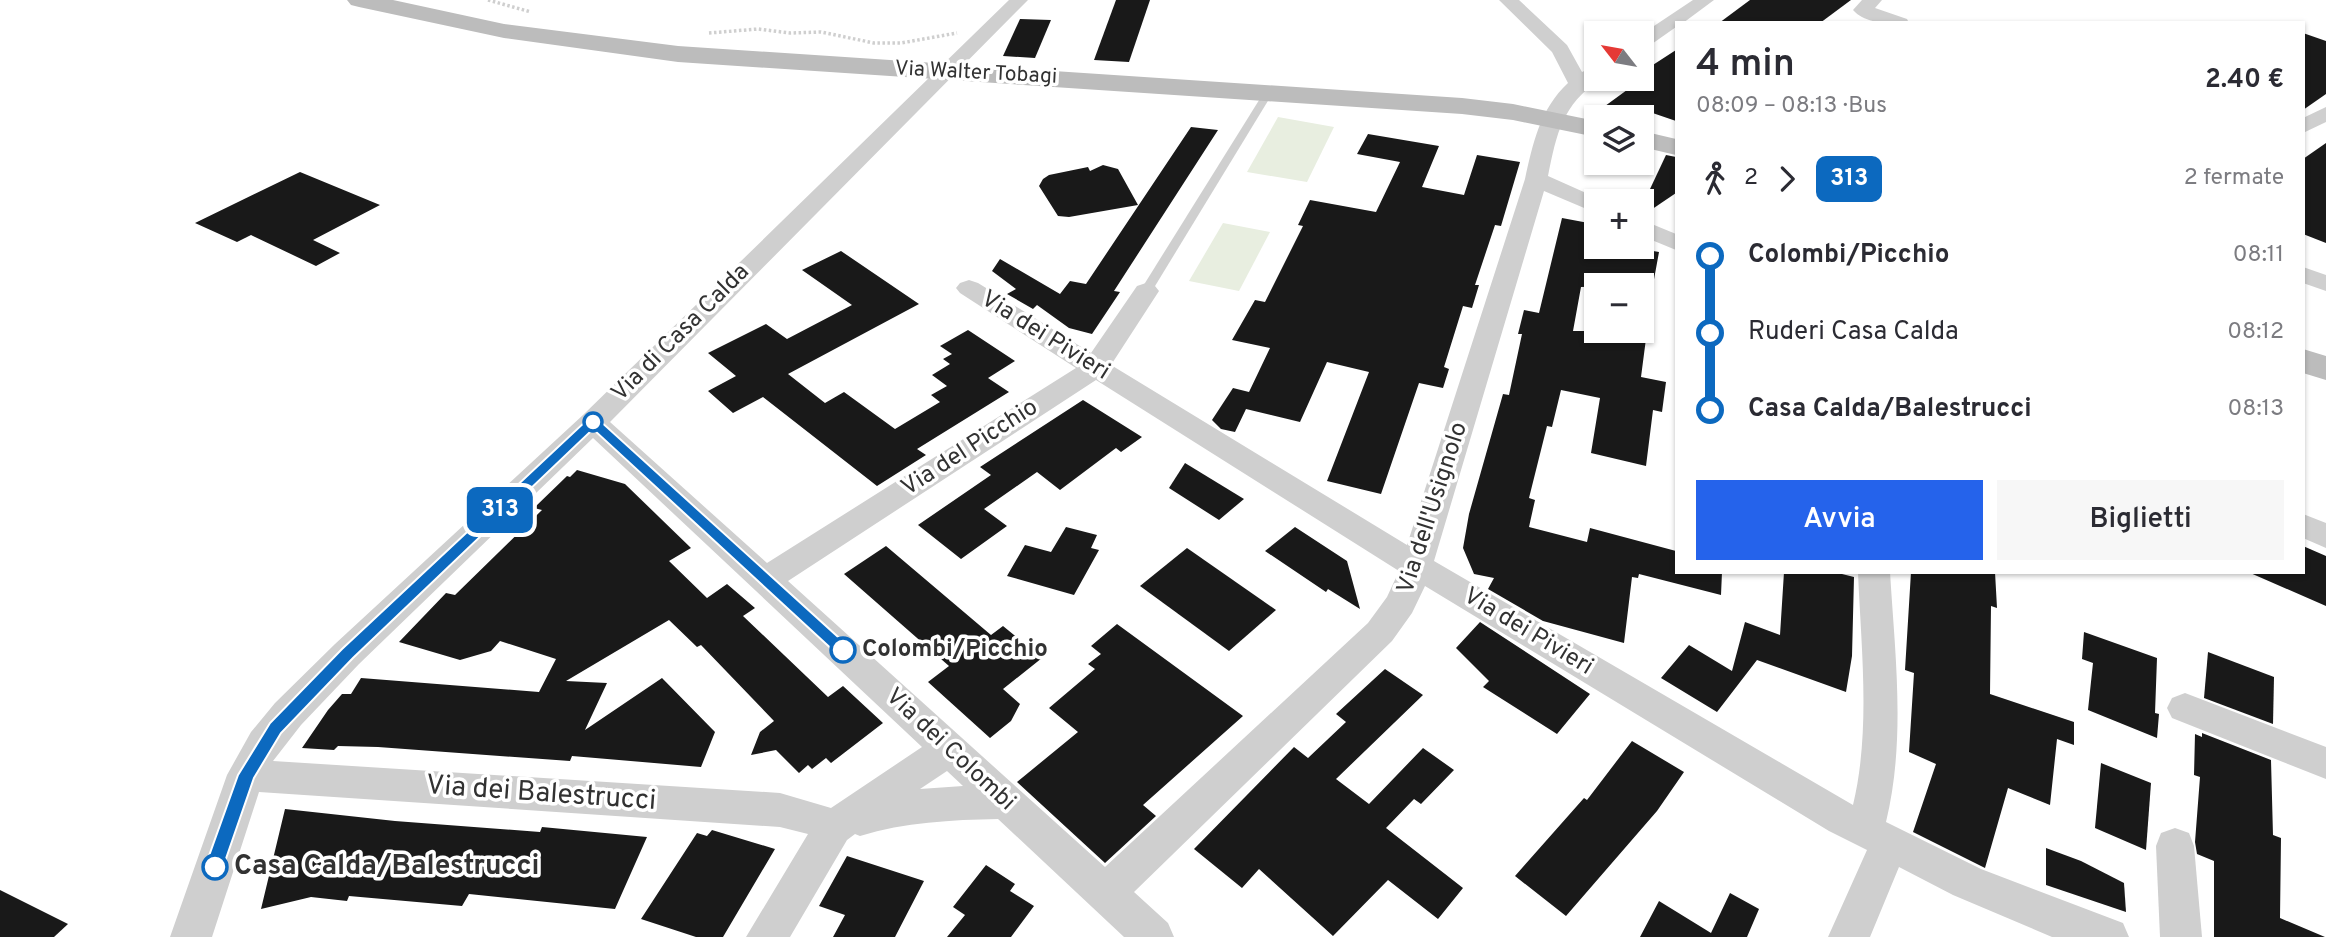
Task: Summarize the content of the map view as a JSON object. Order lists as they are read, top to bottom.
{
  "streets": {
    "street": [
      "Via Walter Tobagi",
      "Via di Casa Calda",
      "Via dei Pivieri",
      "Via del Picchio",
      "Via dell'Usignolo",
      "Via dei Colombi",
      "Via dei Balestrucci"
    ]
  },
  "crossings": [
    ["Via Walter Tobagi", "Via di Casa Calda"],
    ["Via Walter Tobagi", "Via dell'Usignolo"],
    ["Via di Casa Calda", "Via dei Colombi"],
    ["Via di Casa Calda", "Via dei Balestrucci"],
    ["Via dei Pivieri", "Via del Picchio"],
    ["Via dei Pivieri", "Via dell'Usignolo"],
    ["Via del Picchio", "Via dei Colombi"],
    ["Via dell'Usignolo", "Via dei Colombi"]
  ],
  "places": ["Colombi/Picchio", "Casa Calda/Balestrucci"],
  "lines": ["bus line 313"],
  "north": "top left",
  "page": {
    "on_map": "313",
    "map_buttons": ["+", "−"],
    "heading": ["4 min", "08:09 – 08:13 · Bus", "2.40 €"],
    "legs": ["2", "313", "2 fermate"],
    "list": [
      {
        "name": "Colombi/Picchio",
        "value": "08:11"
      },
      {
        "name": "Ruderi Casa Calda",
        "value": "08:12"
      },
      {
        "name": "Casa Calda/Balestrucci",
        "value": "08:13"
      }
    ],
    "buttons": ["Avvia", "Biglietti"]
  }
}
